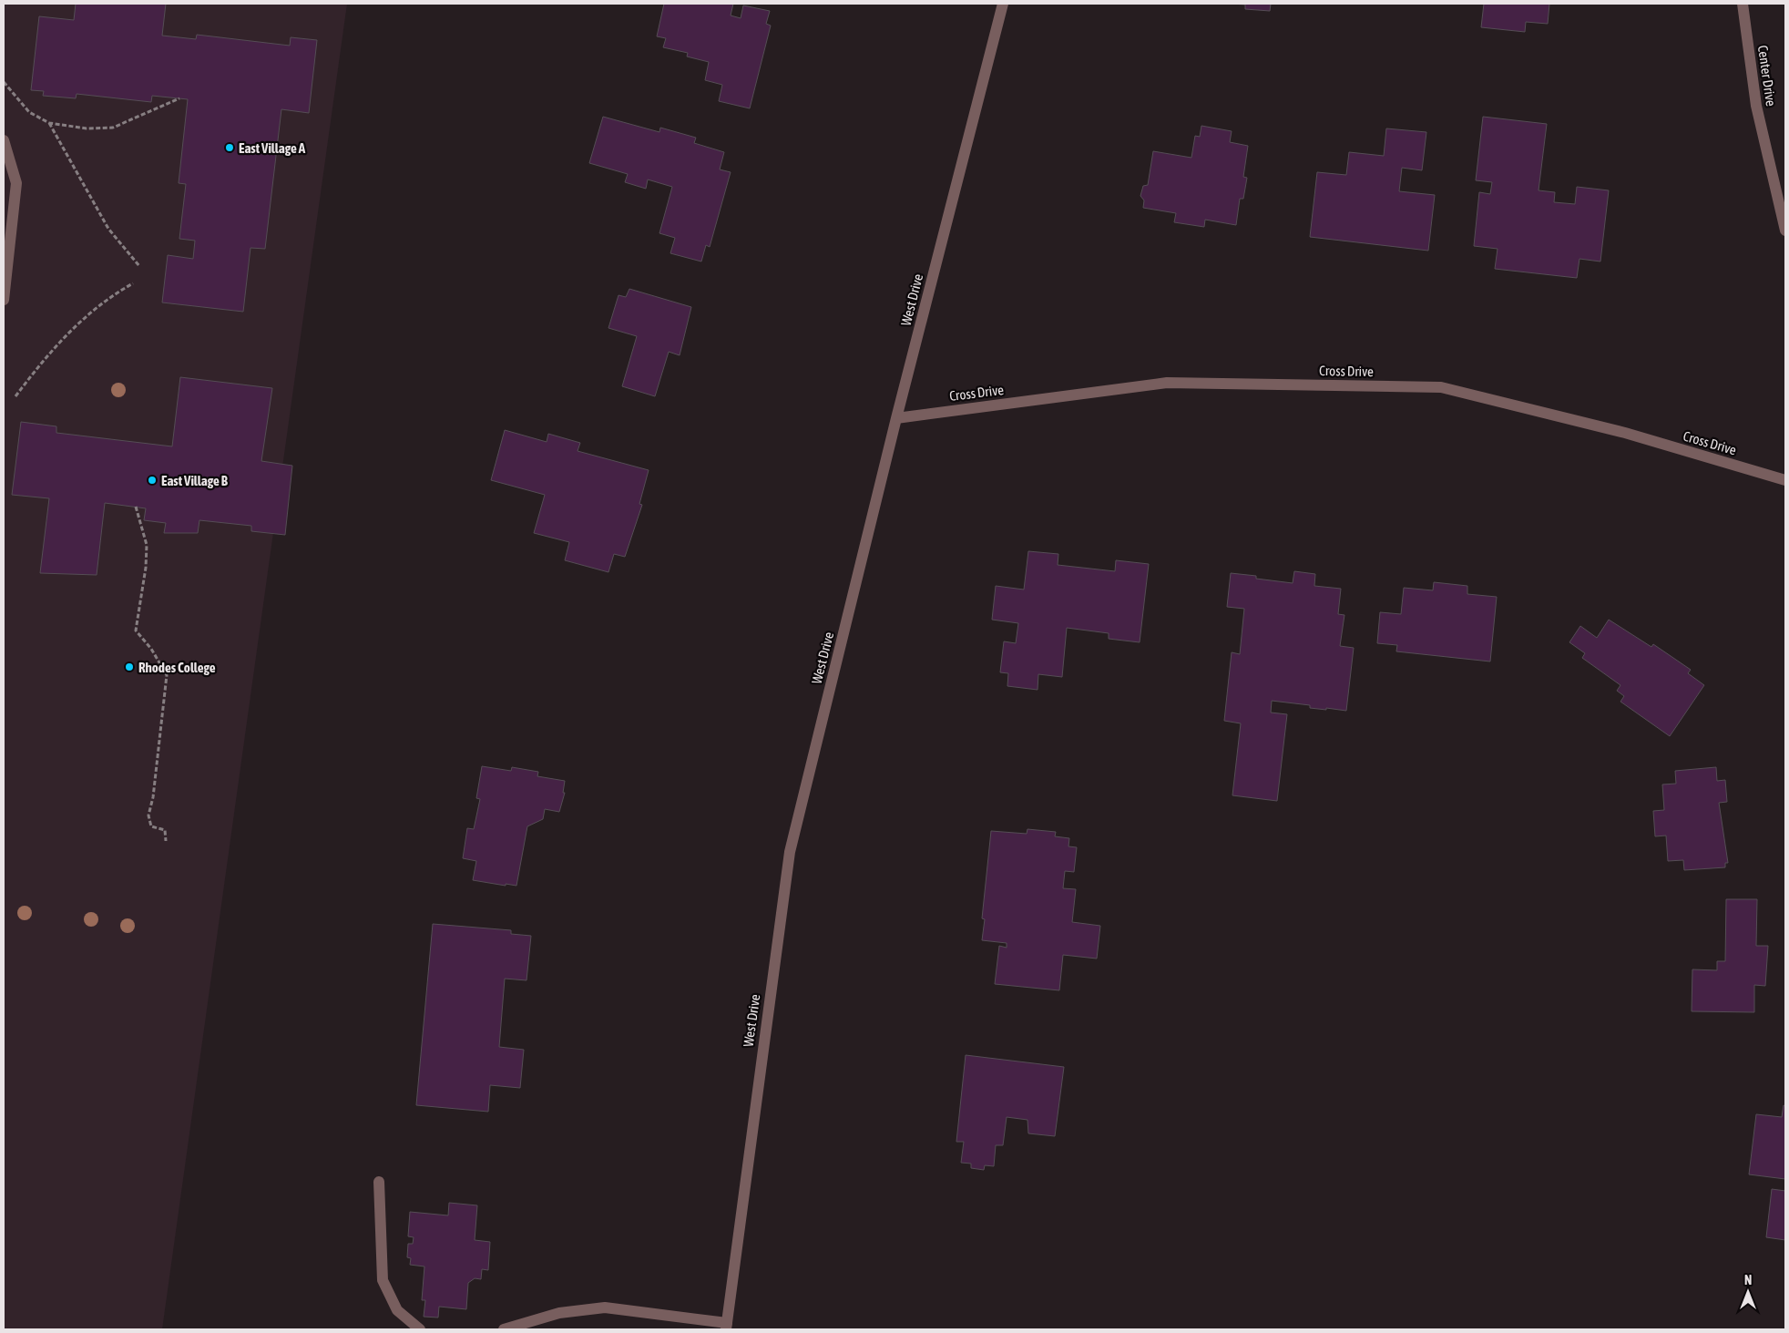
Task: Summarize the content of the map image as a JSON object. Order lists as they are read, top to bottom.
{
  "streets": {
    "street": ["Center Drive", "West Drive", "Cross Drive"]
  },
  "crossings": [
    ["West Drive", "Cross Drive"]
  ],
  "places": ["East Village A", "East Village B", "Rhodes College"],
  "north": "top"
}
